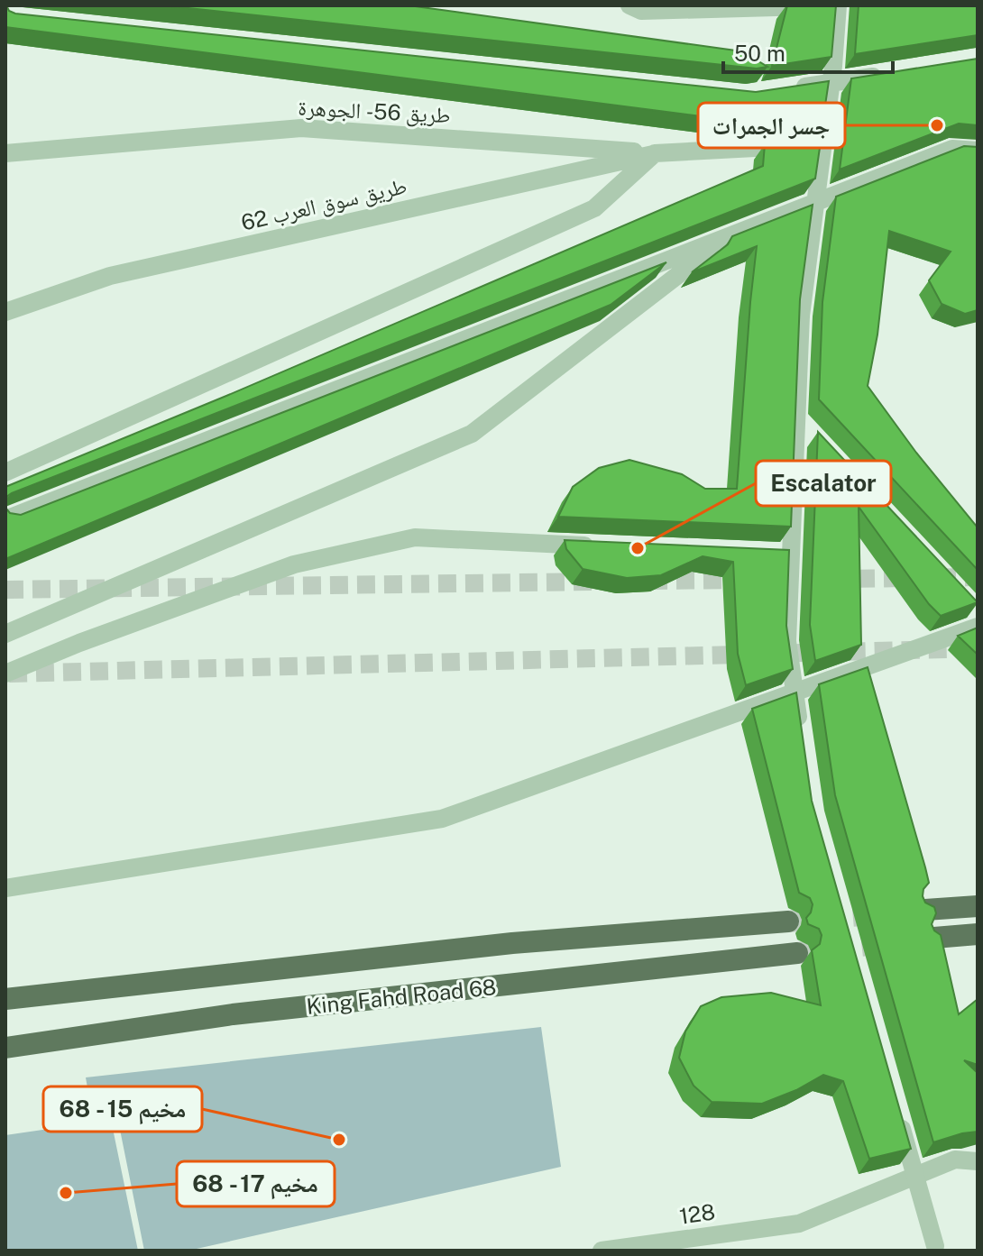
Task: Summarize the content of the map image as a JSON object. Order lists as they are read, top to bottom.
{
  "streets": {
    "main road": ["King Fahd Road 68"],
    "street": ["طريق 56 - الجوهرة", "طريق سوق العرب 62", "128"]
  },
  "crossings": [
    ["طريق 56 - الجوهرة", "طريق سوق العرب 62"]
  ],
  "places": [
    "جسر الجمرات",
    "Escalator",
    "مخيم 15 - 68",
    "مخيم 17 - 68"
  ],
  "scale_bar": "50 m"
}
